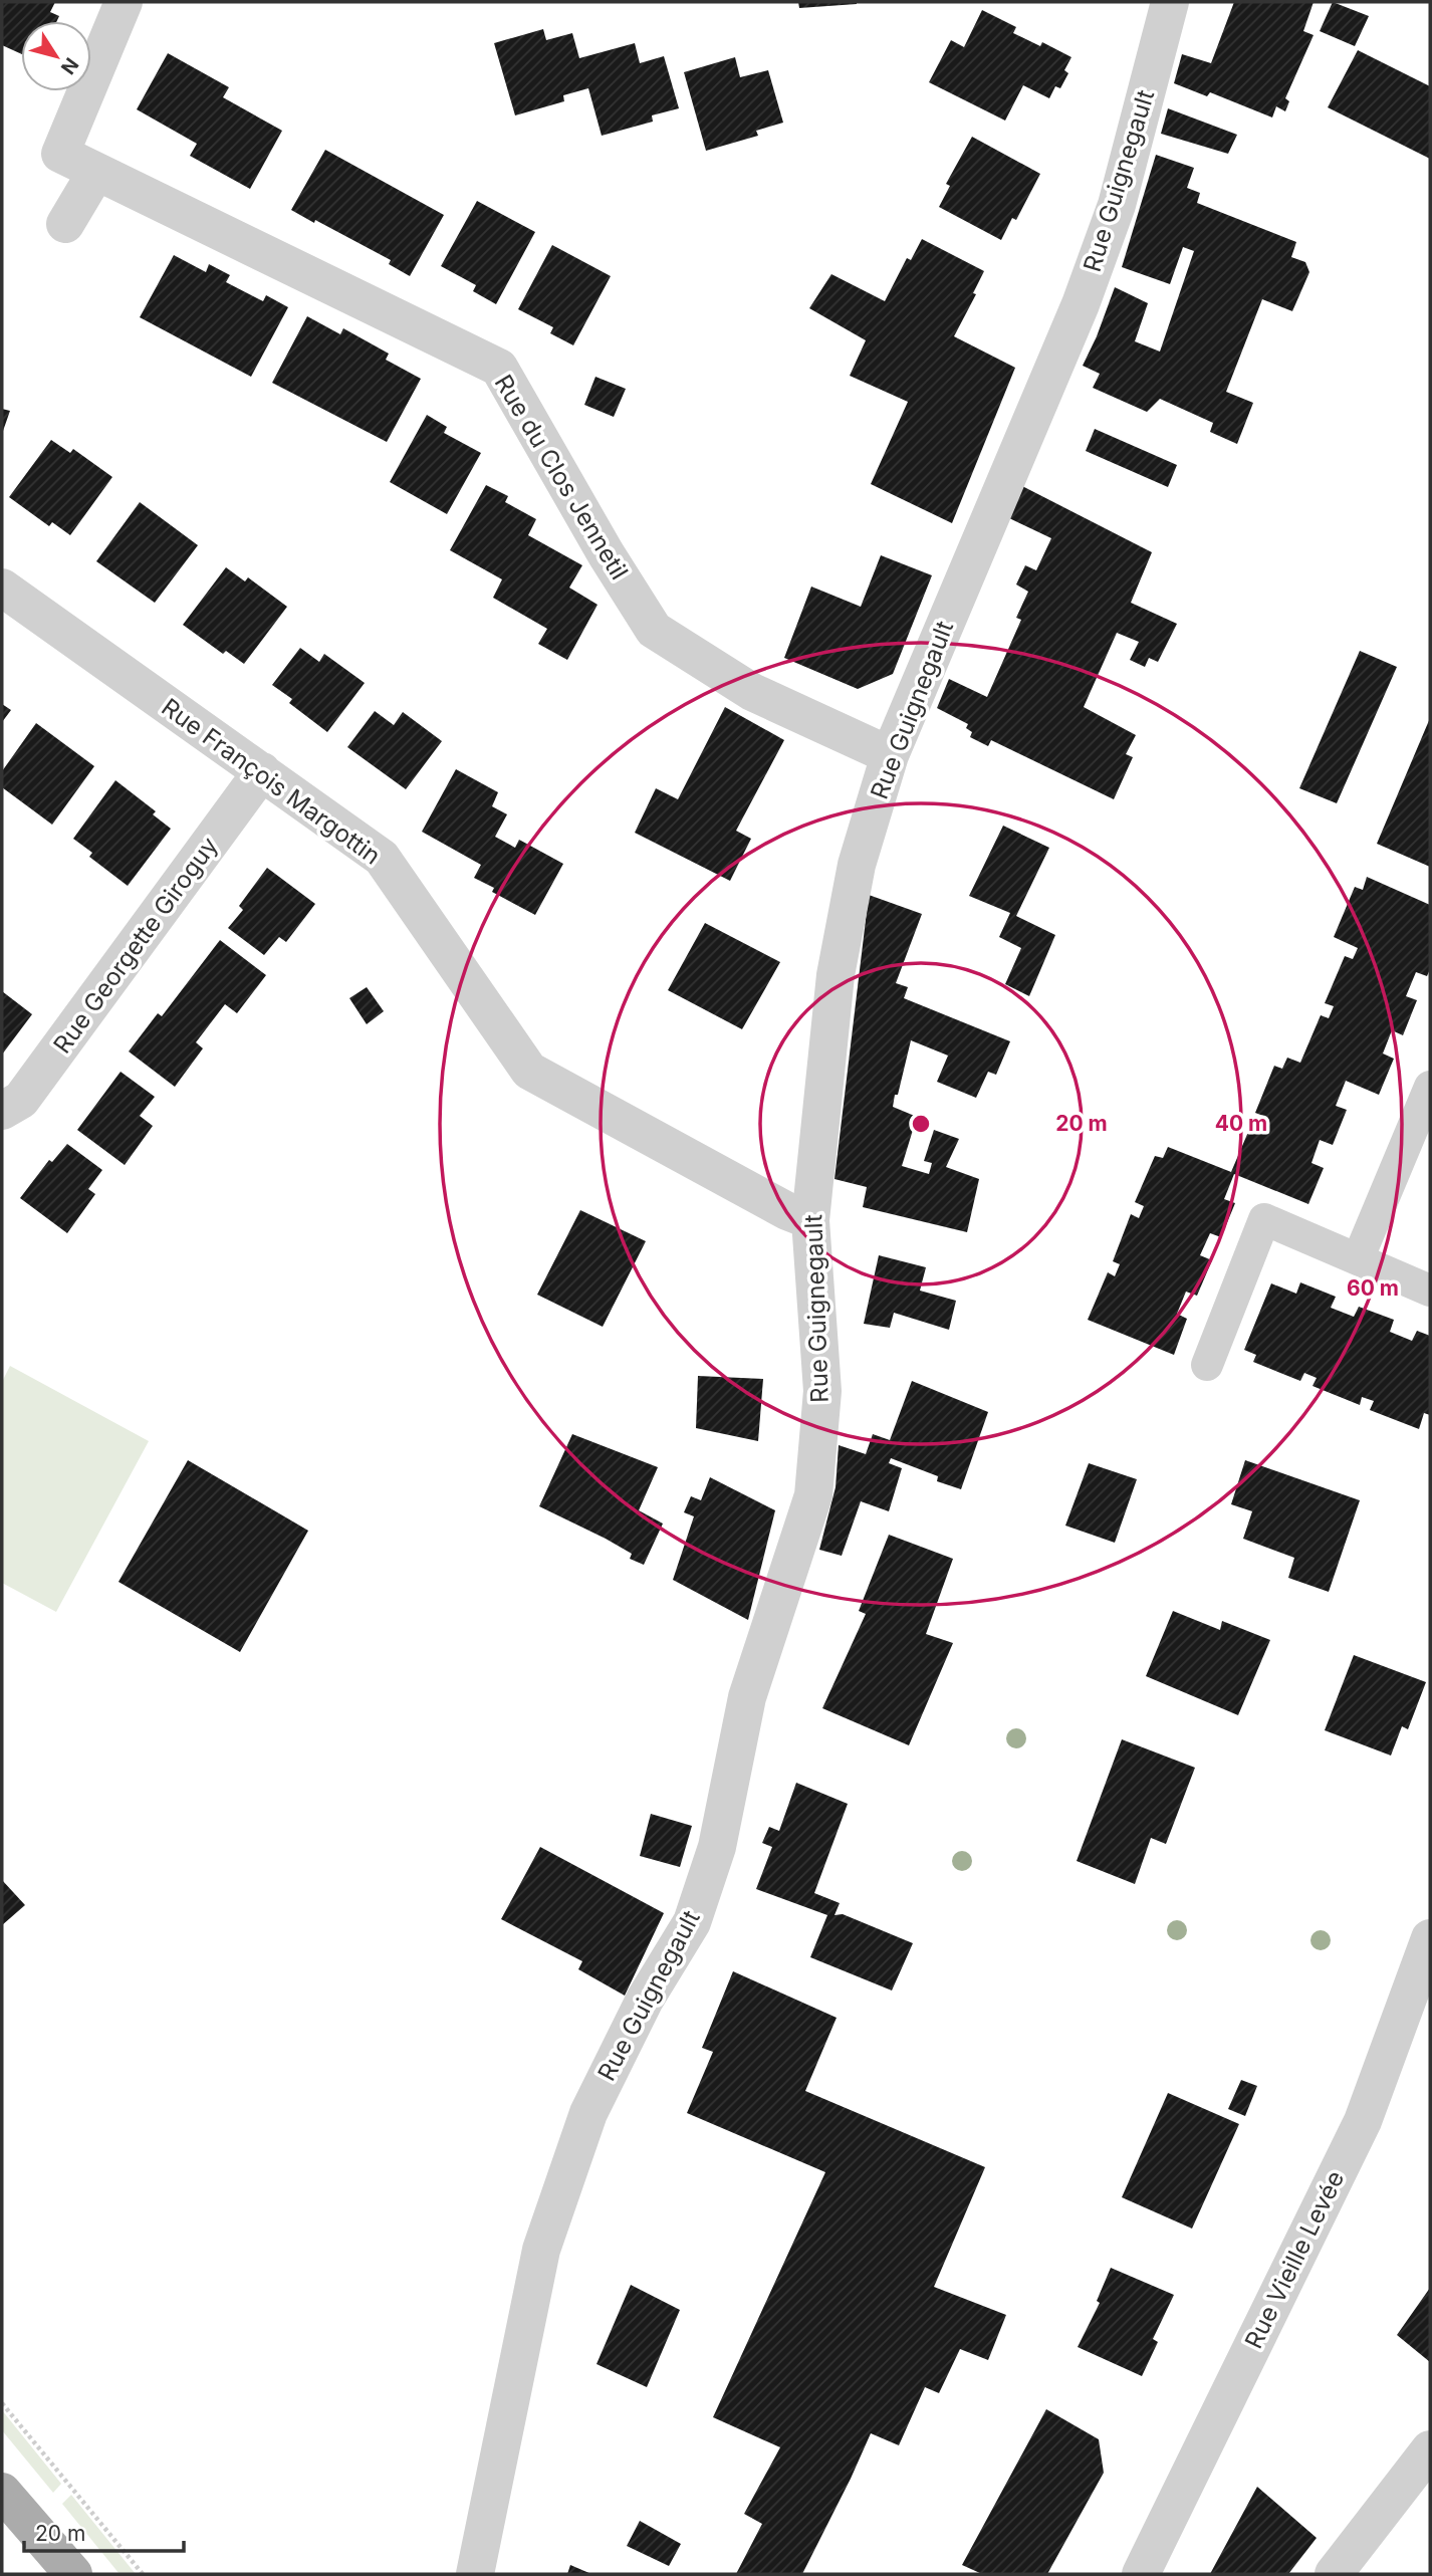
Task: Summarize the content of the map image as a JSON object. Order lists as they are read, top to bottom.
{
  "streets": {
    "street": [
      "Rue Guignegault",
      "Rue du Clos Jennetil",
      "Rue François Margottin",
      "Rue Georgette Giroguy",
      "Rue Vieille Levée"
    ]
  },
  "crossings": [
    ["Rue Guignegault", "Rue du Clos Jennetil"],
    ["Rue Guignegault", "Rue François Margottin"],
    ["Rue François Margottin", "Rue Georgette Giroguy"]
  ],
  "scale_bar": "20 m",
  "north": "bottom right",
  "rings": ["20 m", "40 m", "60 m"]
}
